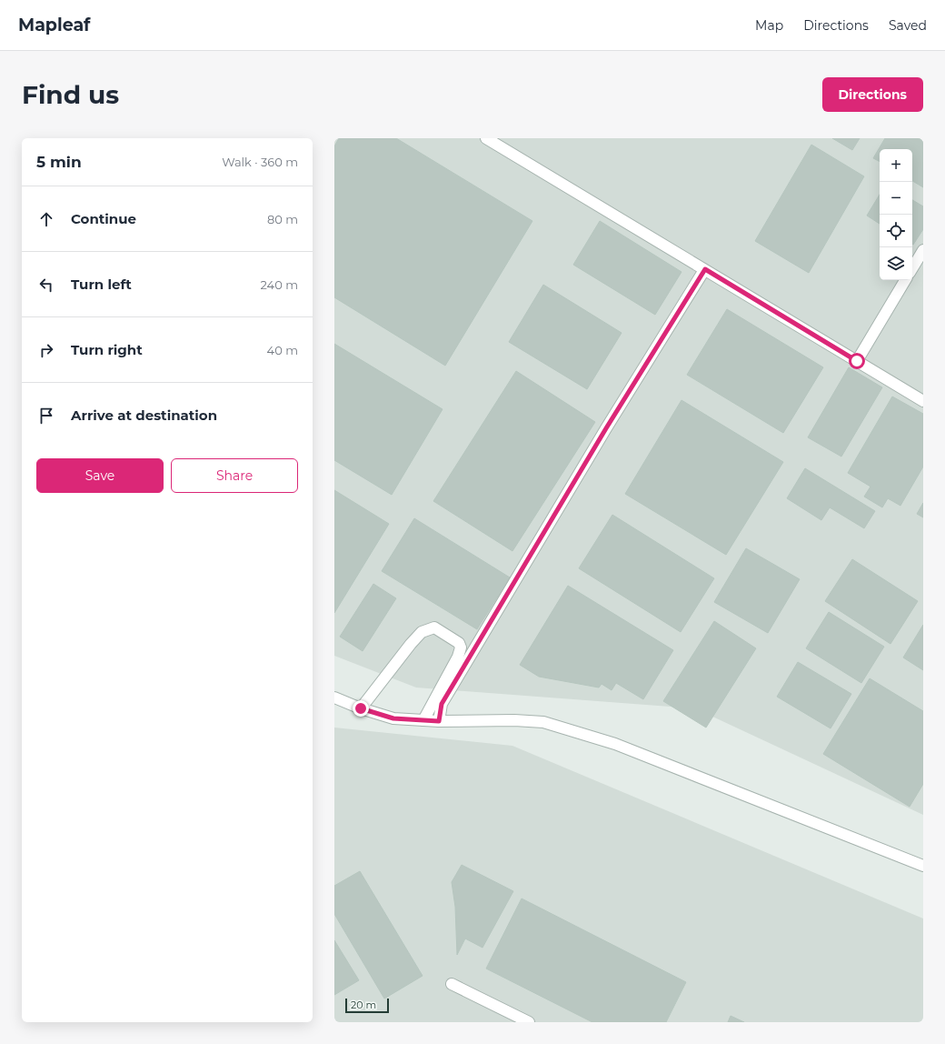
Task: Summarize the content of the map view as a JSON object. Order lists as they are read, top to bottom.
{
  "scale_bar": "20 m",
  "page": {
    "header": "Mapleaf",
    "nav": ["Map", "Directions", "Saved"],
    "buttons": [
      "Directions",
      ["Save", "Share"]
    ],
    "title": "Find us",
    "heading": ["5 min", "Walk · 360 m"],
    "map_buttons": ["+", "−"],
    "list": [
      ["Continue", "80 m"],
      ["Turn left", "240 m"],
      ["Turn right", "40 m"],
      "Arrive at destination"
    ],
    "scale": "20 m"
  }
}
